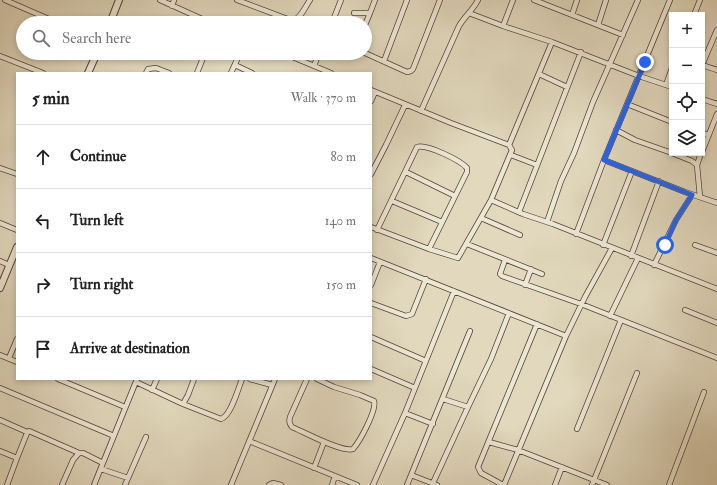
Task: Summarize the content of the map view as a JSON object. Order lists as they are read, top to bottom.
{
  "page": {
    "map_buttons": ["+", "−"],
    "search": "Search here",
    "heading": ["5 min", "Walk · 370 m"],
    "list": [
      ["Continue", "80 m"],
      ["Turn left", "140 m"],
      ["Turn right", "150 m"],
      "Arrive at destination"
    ]
  }
}
